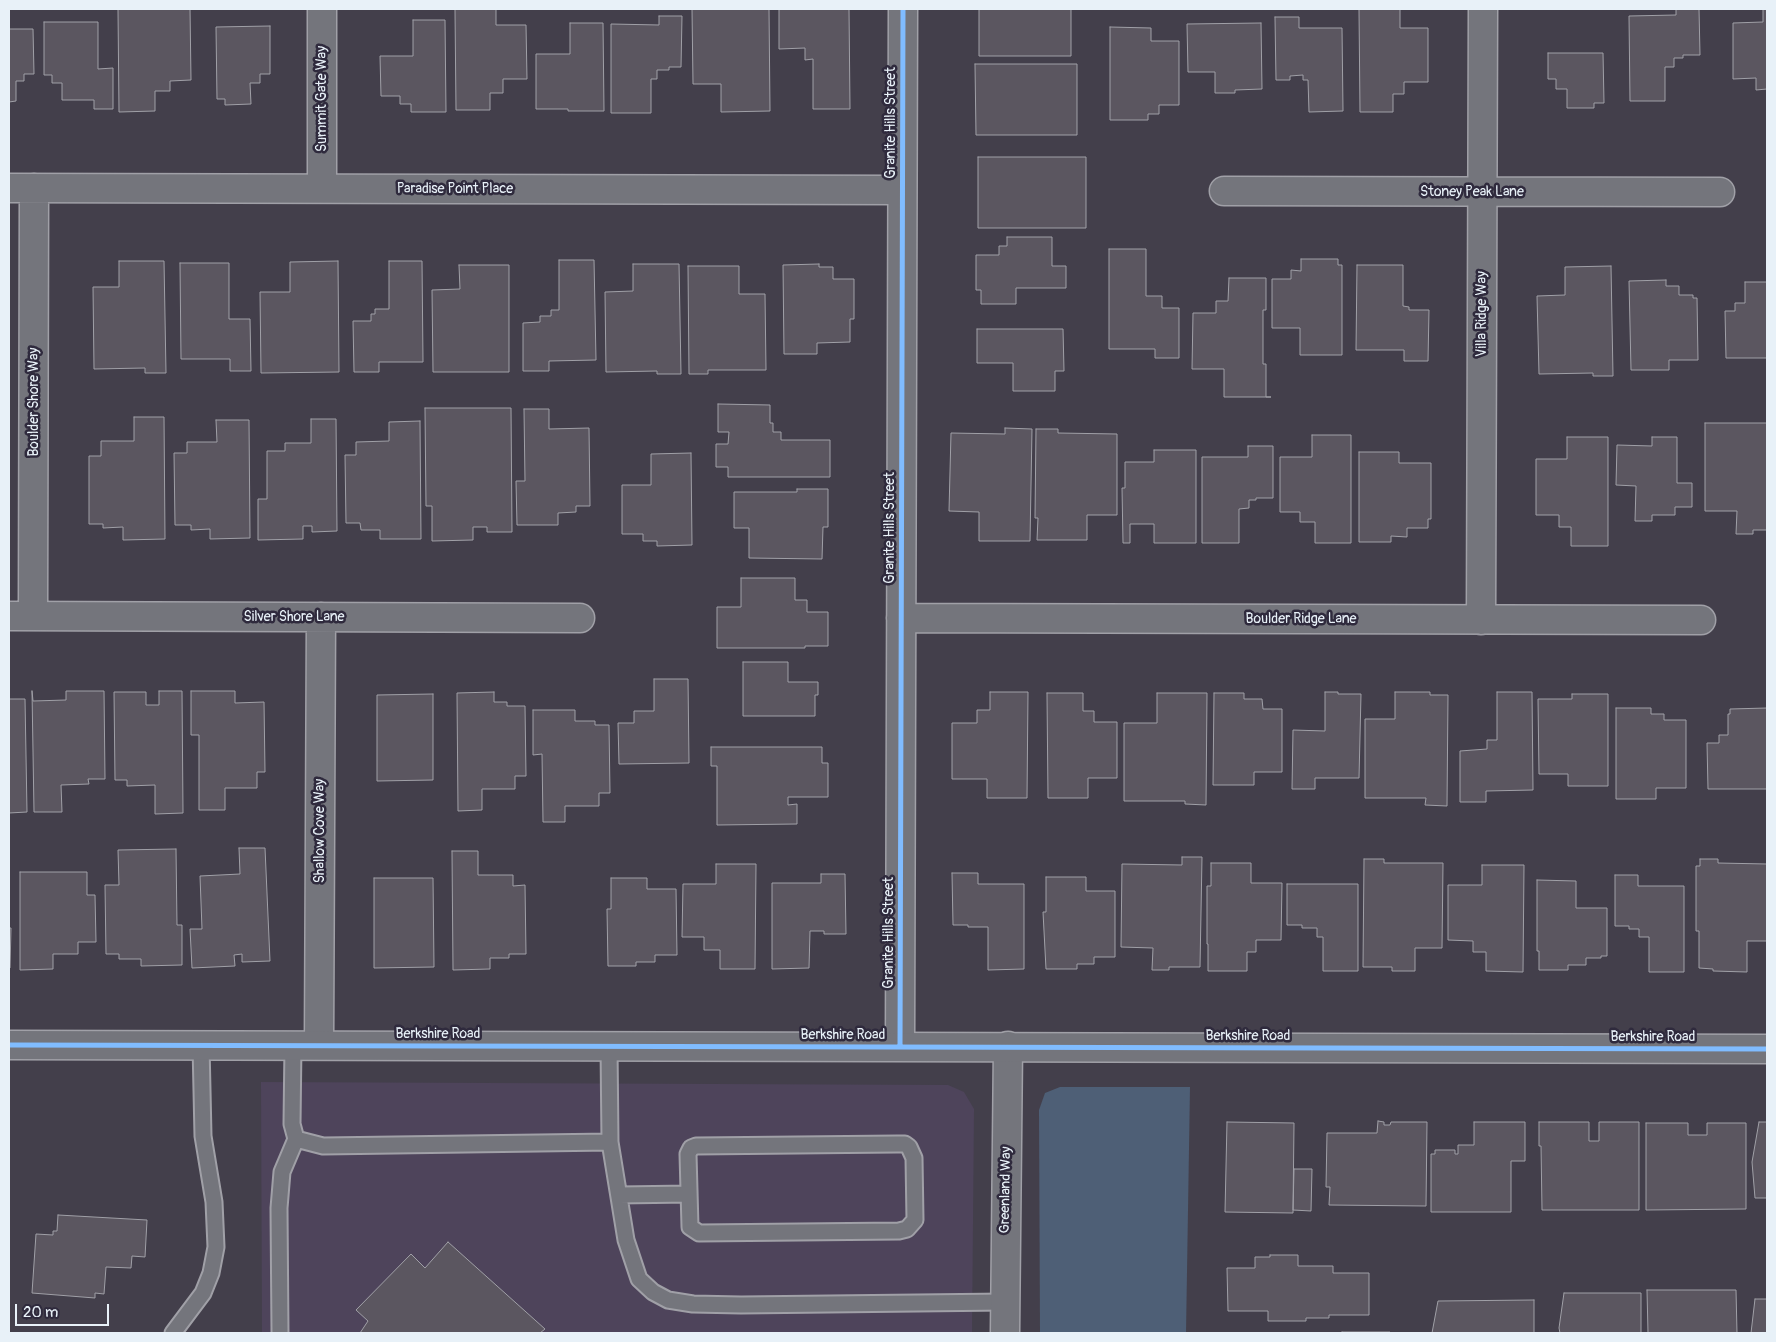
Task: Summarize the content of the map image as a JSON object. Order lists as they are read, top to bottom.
{
  "streets": {
    "street": [
      "Summit Gate Way",
      "Granite Hills Street",
      "Paradise Point Place",
      "Stoney Peak Lane",
      "Villa Ridge Way",
      "Boulder Shore Way",
      "Silver Shore Lane",
      "Boulder Ridge Lane",
      "Shallow Cove Way",
      "Berkshire Road",
      "Greenland Way"
    ]
  },
  "crossings": [
    ["Summit Gate Way", "Paradise Point Place"],
    ["Granite Hills Street", "Paradise Point Place"],
    ["Granite Hills Street", "Boulder Ridge Lane"],
    ["Granite Hills Street", "Berkshire Road"],
    ["Paradise Point Place", "Boulder Shore Way"],
    ["Stoney Peak Lane", "Villa Ridge Way"],
    ["Villa Ridge Way", "Boulder Ridge Lane"],
    ["Boulder Shore Way", "Silver Shore Lane"],
    ["Silver Shore Lane", "Shallow Cove Way"],
    ["Shallow Cove Way", "Berkshire Road"],
    ["Berkshire Road", "Greenland Way"]
  ],
  "scale_bar": "20 m"
}
